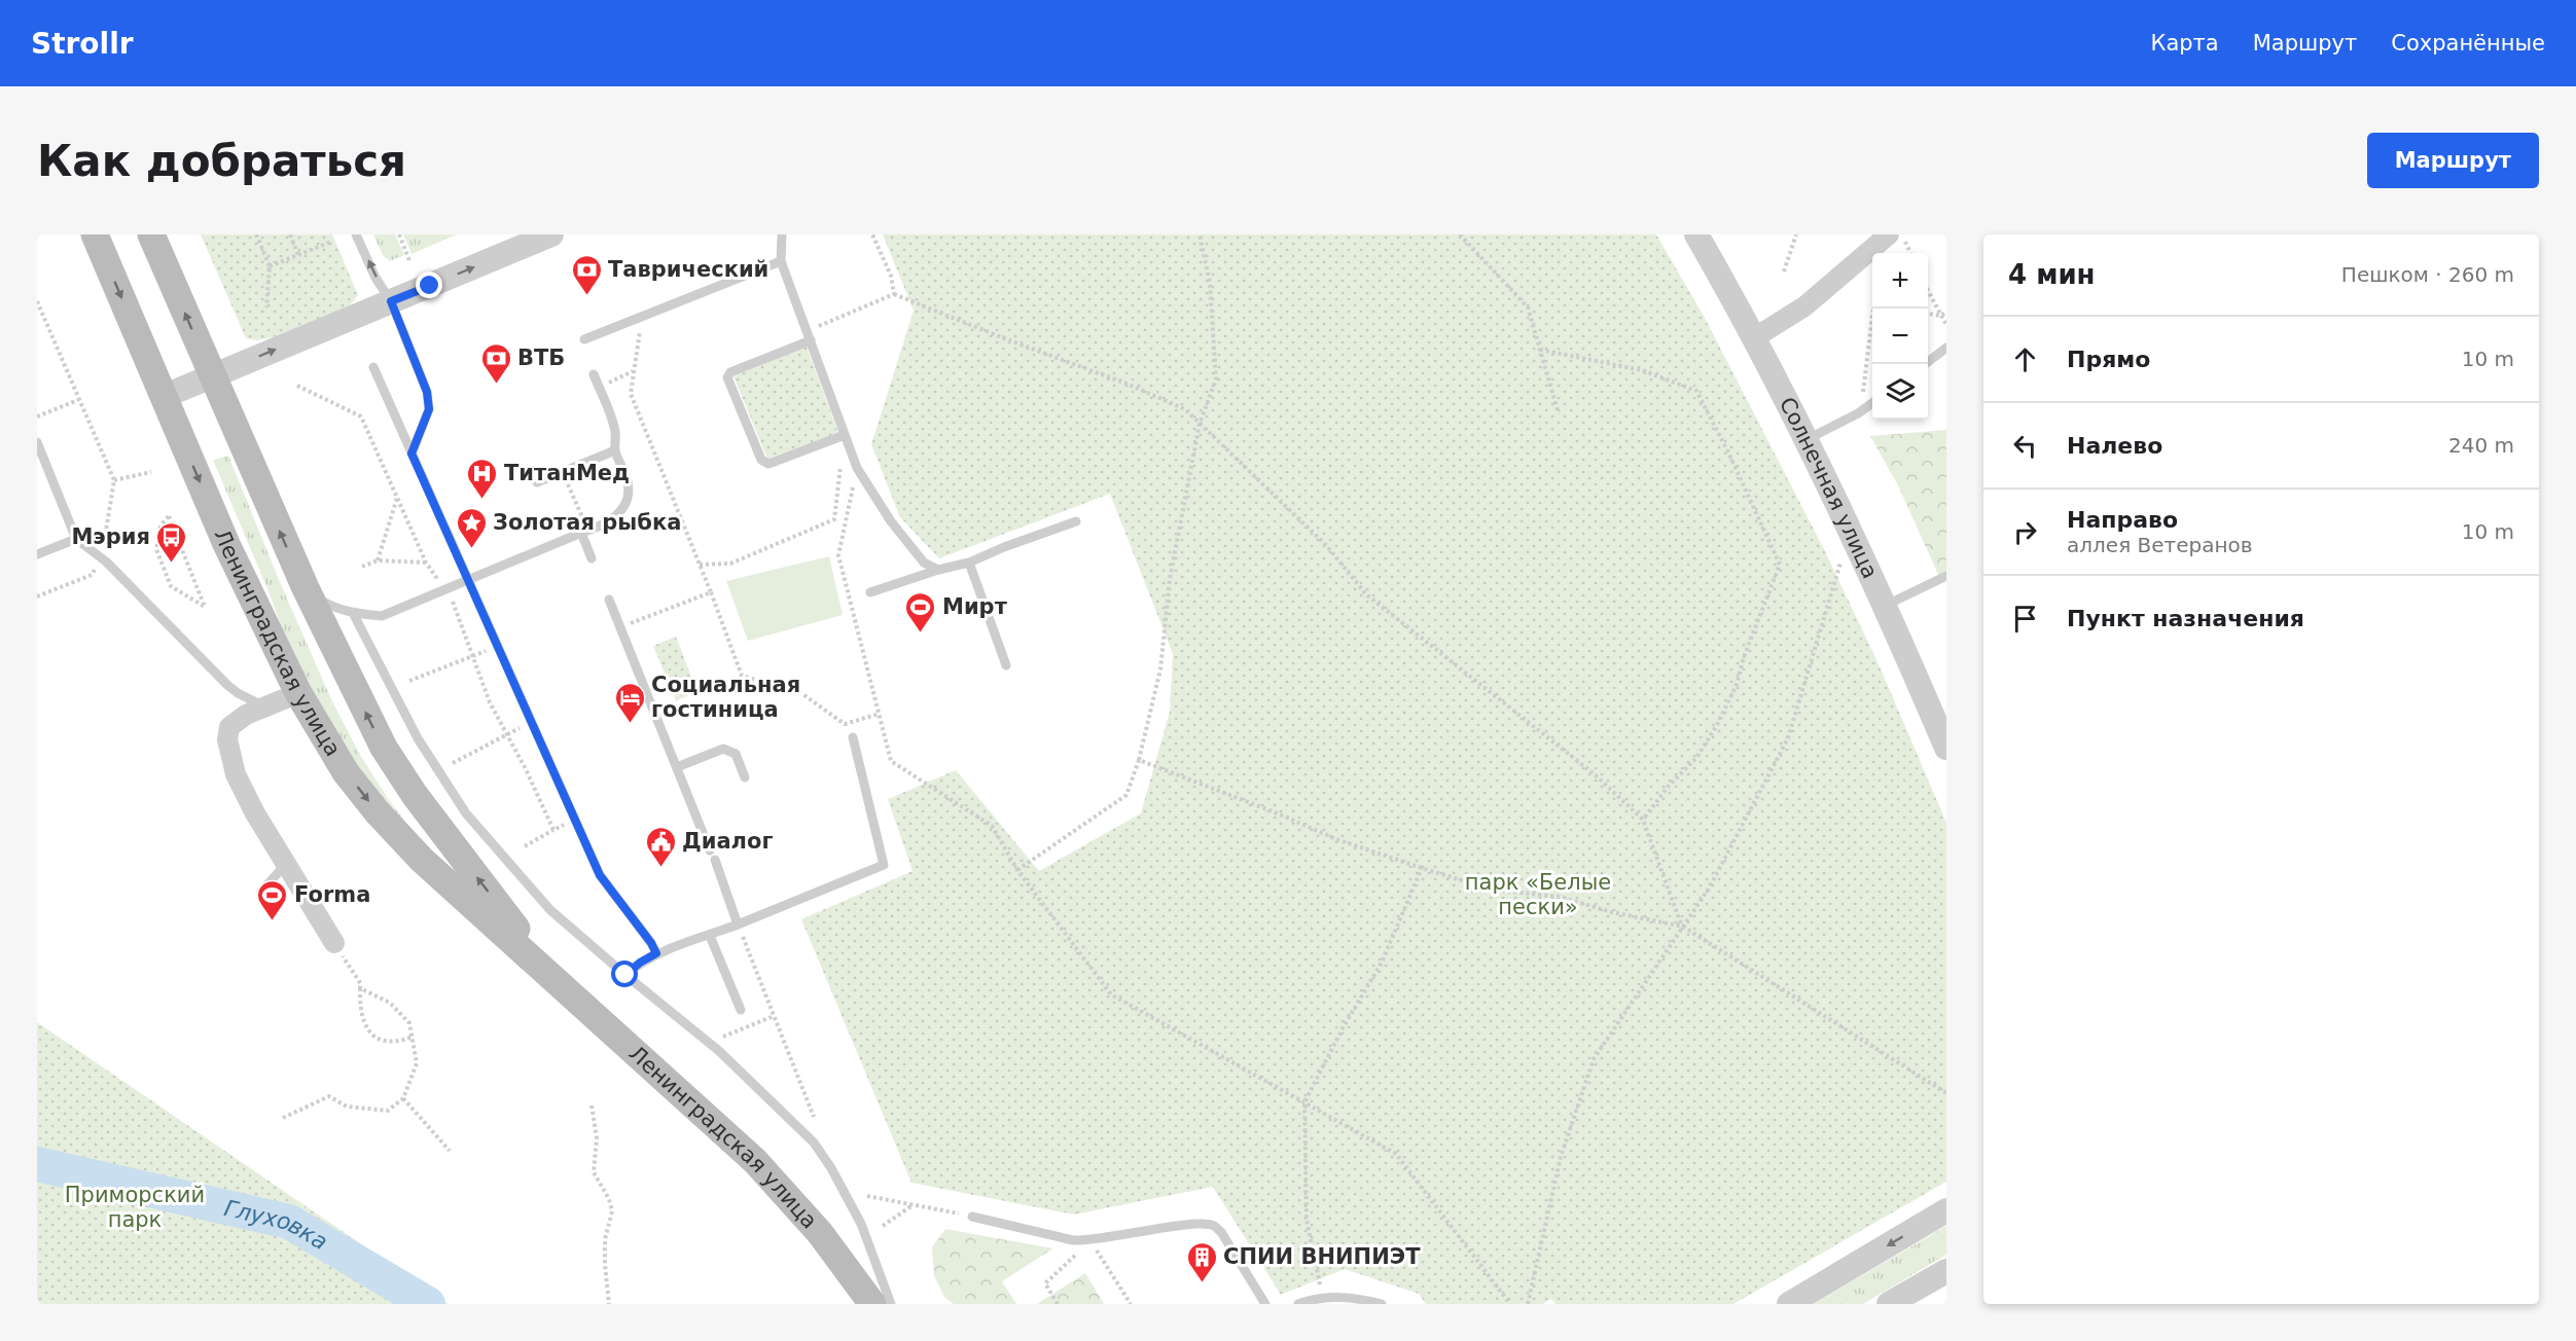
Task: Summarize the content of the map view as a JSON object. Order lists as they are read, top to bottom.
{
  "streets": {
    "main road": ["Ленинградская улица"],
    "street": ["Солнечная улица"]
  },
  "water": ["Глуховка"],
  "parks": ["парк «Белые пески»", "Приморский парк"],
  "places": {
    "bank": ["Таврический", "ВТБ"],
    "hospital": ["ТитанМед"],
    "place": ["Золотая рыбка"],
    "bus stop": ["Мэрия"],
    "sports": ["Мирт", "Forma"],
    "hotel": ["Социальная гостиница"],
    "public building": ["Диалог"],
    "building": ["СПИИ ВНИПИЭТ"]
  },
  "page": {
    "header": "Strollr",
    "nav": ["Карта", "Маршрут", "Сохранённые"],
    "buttons": "Маршрут",
    "title": "Как добраться",
    "heading": ["4 мин", "Пешком · 260 m"],
    "map_buttons": ["+", "−"],
    "list": [
      ["Прямо", "10 m"],
      ["Налево", "240 m"],
      ["Направо", "аллея Ветеранов", "10 m"],
      "Пункт назначения"
    ]
  }
}
